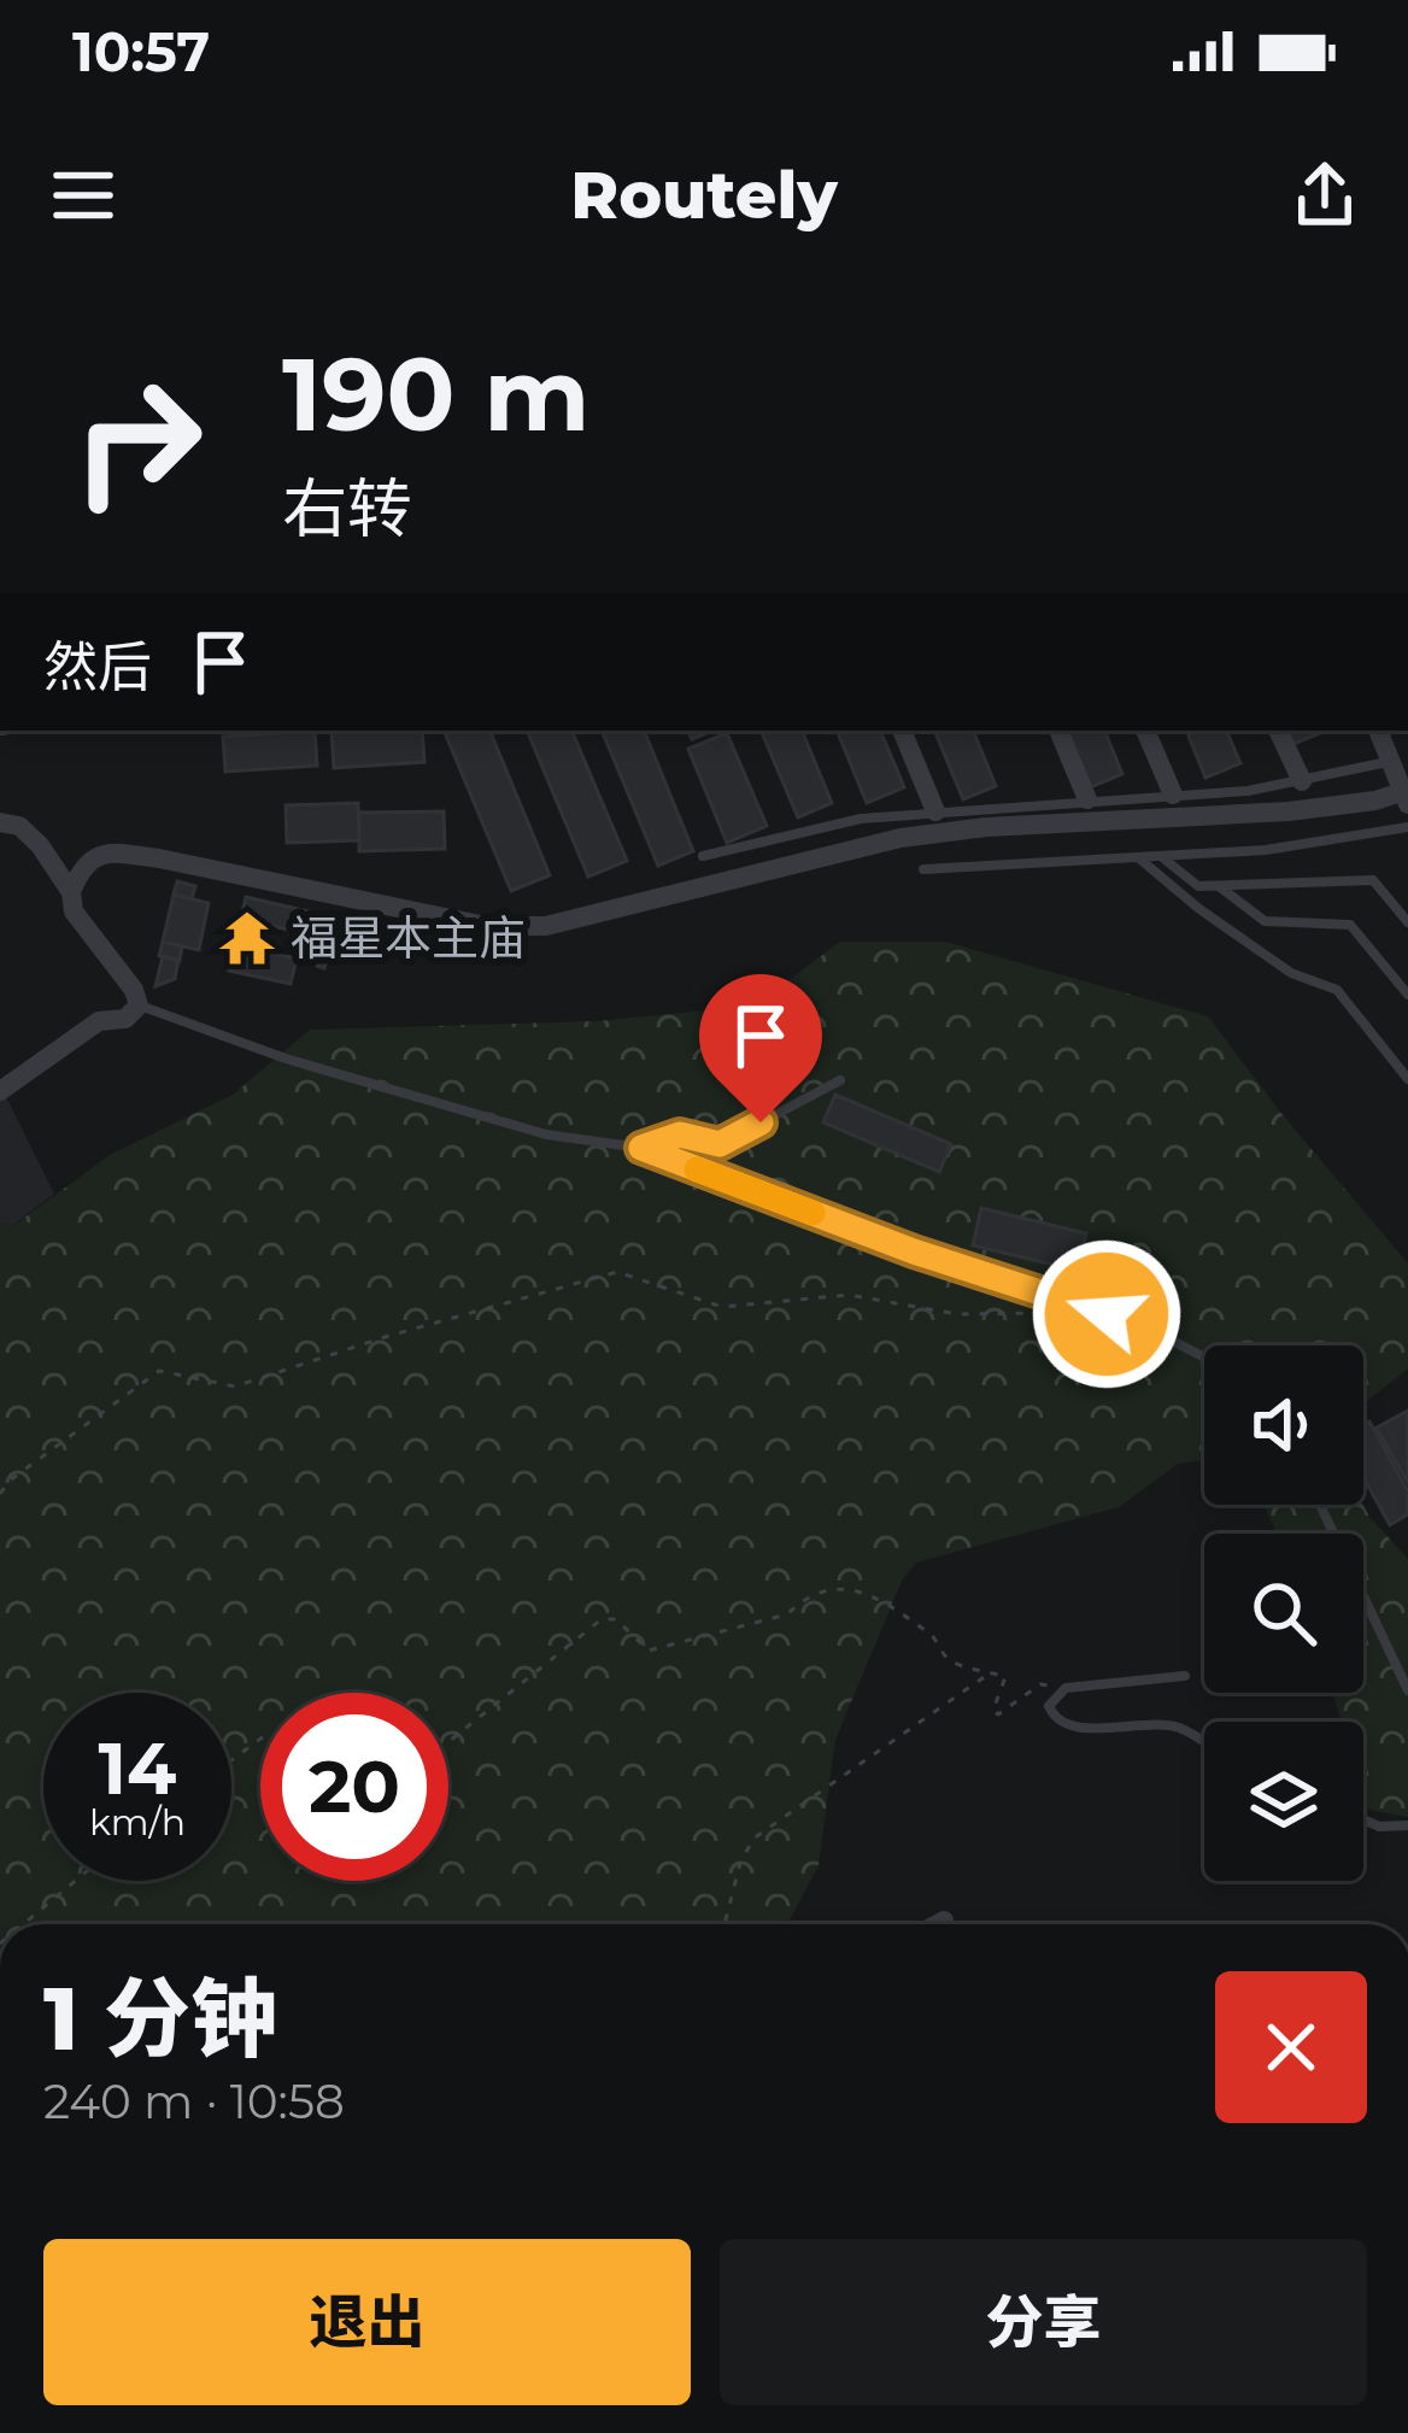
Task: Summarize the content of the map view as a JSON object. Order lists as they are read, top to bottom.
{
  "places": {
    "temple": ["福星本主庙"]
  },
  "page": {
    "status": "10:57",
    "header": "Routely",
    "turn": ["190 m", "右转"],
    "then": "然后",
    "speed": "14 km/h",
    "limit": "20",
    "heading": ["1 分钟", "240 m · 10:58"],
    "buttons": ["退出", "分享"]
  }
}
